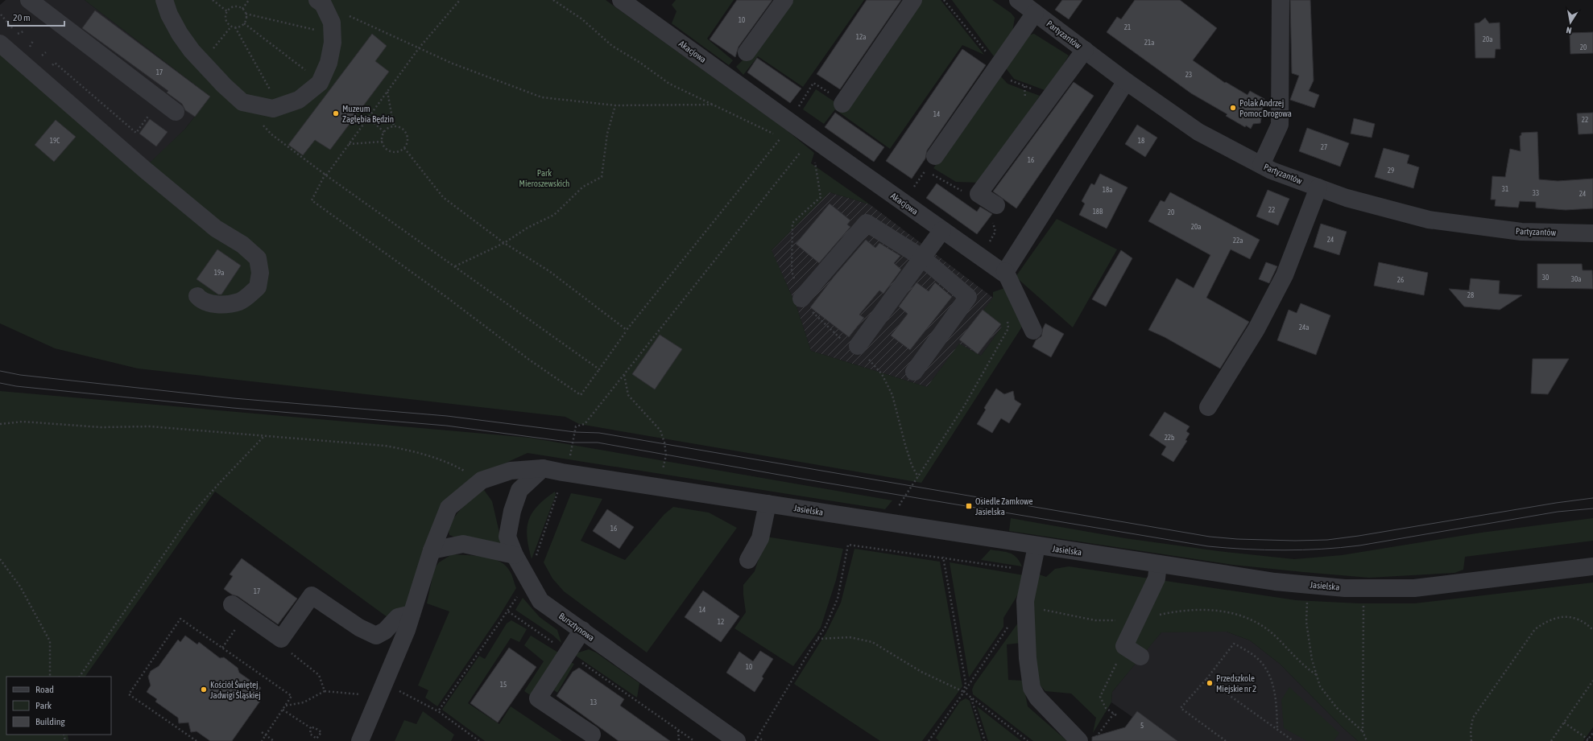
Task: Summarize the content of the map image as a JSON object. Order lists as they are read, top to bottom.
{
  "streets": {
    "street": [
      "Partyzantów",
      "Akacjowa",
      "Jasielska",
      "Bursztynowa"
    ]
  },
  "crossings": [
    ["Jasielska", "Bursztynowa"]
  ],
  "parks": ["Park Mieroszewskich"],
  "places": {
    "other": [
      "Polak Andrzej Pomoc Drogowa",
      "Muzeum Zagłębia Będzin",
      "Przedszkole Miejskie nr 2",
      "Kościół Świętej Jadwigi Śląskiej"
    ],
    "transit": ["Osiedle Zamkowe Jasielska"]
  },
  "house_numbers": [
    "10",
    "21",
    "12a",
    "20a",
    "21a",
    "20",
    "17",
    "23",
    "14",
    "22",
    "19C",
    "18",
    "27",
    "16",
    "29",
    "31",
    "18a",
    "33",
    "24",
    "22",
    "18B",
    "20",
    "20a",
    "24",
    "22a",
    "19a",
    "30",
    "30a",
    "26",
    "28",
    "24a",
    "22b",
    "16",
    "17",
    "14",
    "12",
    "10",
    "15",
    "13",
    "5"
  ],
  "legend": ["Road", "Park", "Building"],
  "scale_bar": "20 m",
  "north": "bottom"
}
